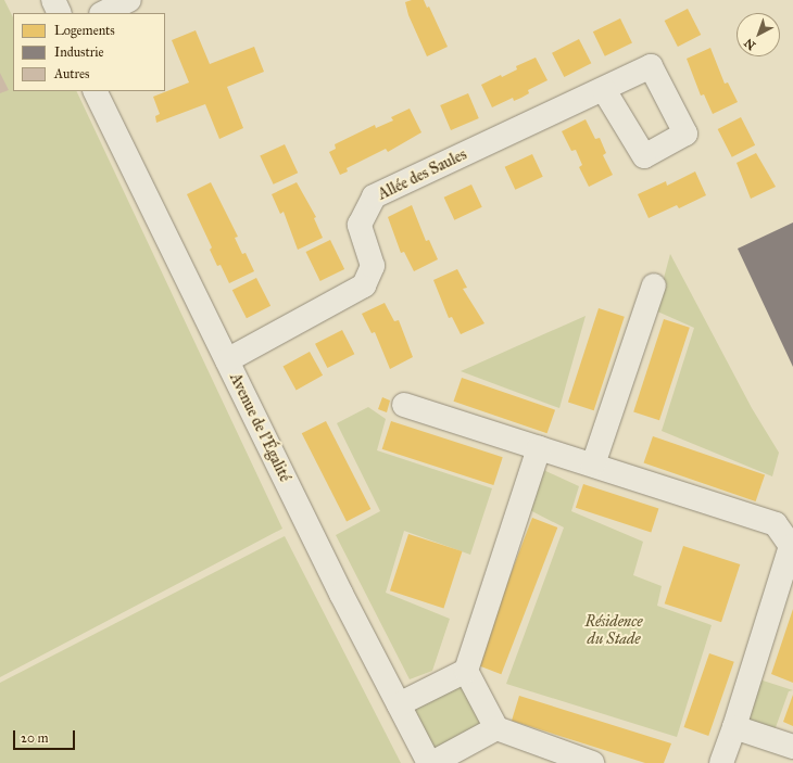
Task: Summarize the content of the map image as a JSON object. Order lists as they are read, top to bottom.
{
  "streets": {
    "street": ["Allée des Saules", "Avenue de l'Égalité"]
  },
  "crossings": [
    ["Allée des Saules", "Avenue de l'Égalité"]
  ],
  "parks": ["Résidence du Stade"],
  "legend": ["Logements", "Industrie", "Autres"],
  "scale_bar": "20 m",
  "north": "bottom left"
}
